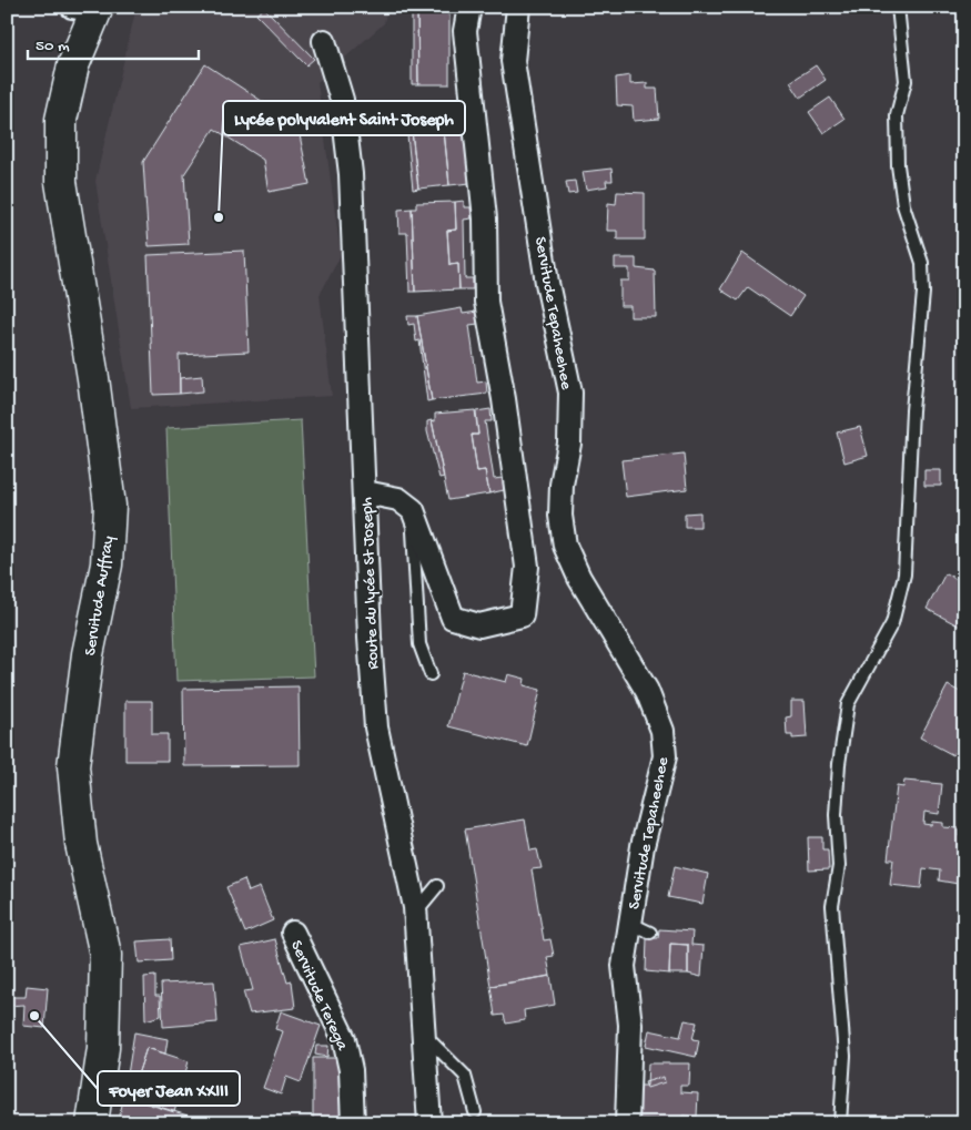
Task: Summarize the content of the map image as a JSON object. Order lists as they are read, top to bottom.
{
  "streets": {
    "street": [
      "Servitude Tepaheehee",
      "Route du lycée St Joseph",
      "Servitude Auffray",
      "Servitude Terega"
    ]
  },
  "places": ["Lycée polyvalent Saint Joseph", "Foyer Jean XXIII"],
  "scale_bar": "50 m"
}
